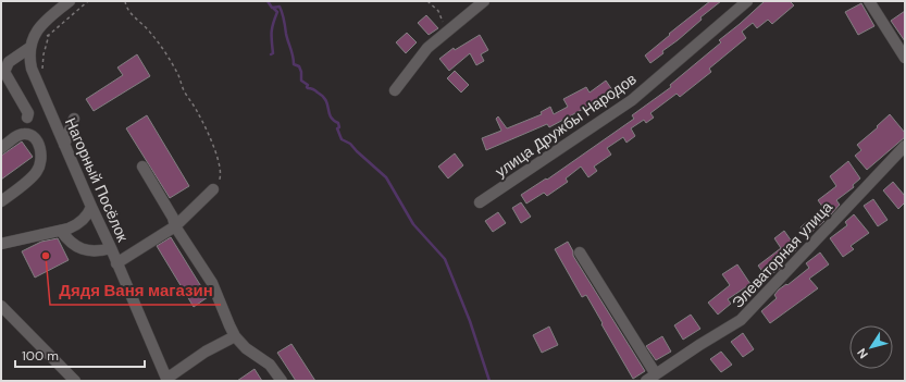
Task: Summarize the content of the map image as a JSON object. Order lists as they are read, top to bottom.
{
  "streets": {
    "street": ["улица Дружбы Народов", "Нагорный Посёлок", "Элеваторная улица"]
  },
  "places": ["Дядя Ваня магазин"],
  "scale_bar": "100 m",
  "north": "bottom left"
}
